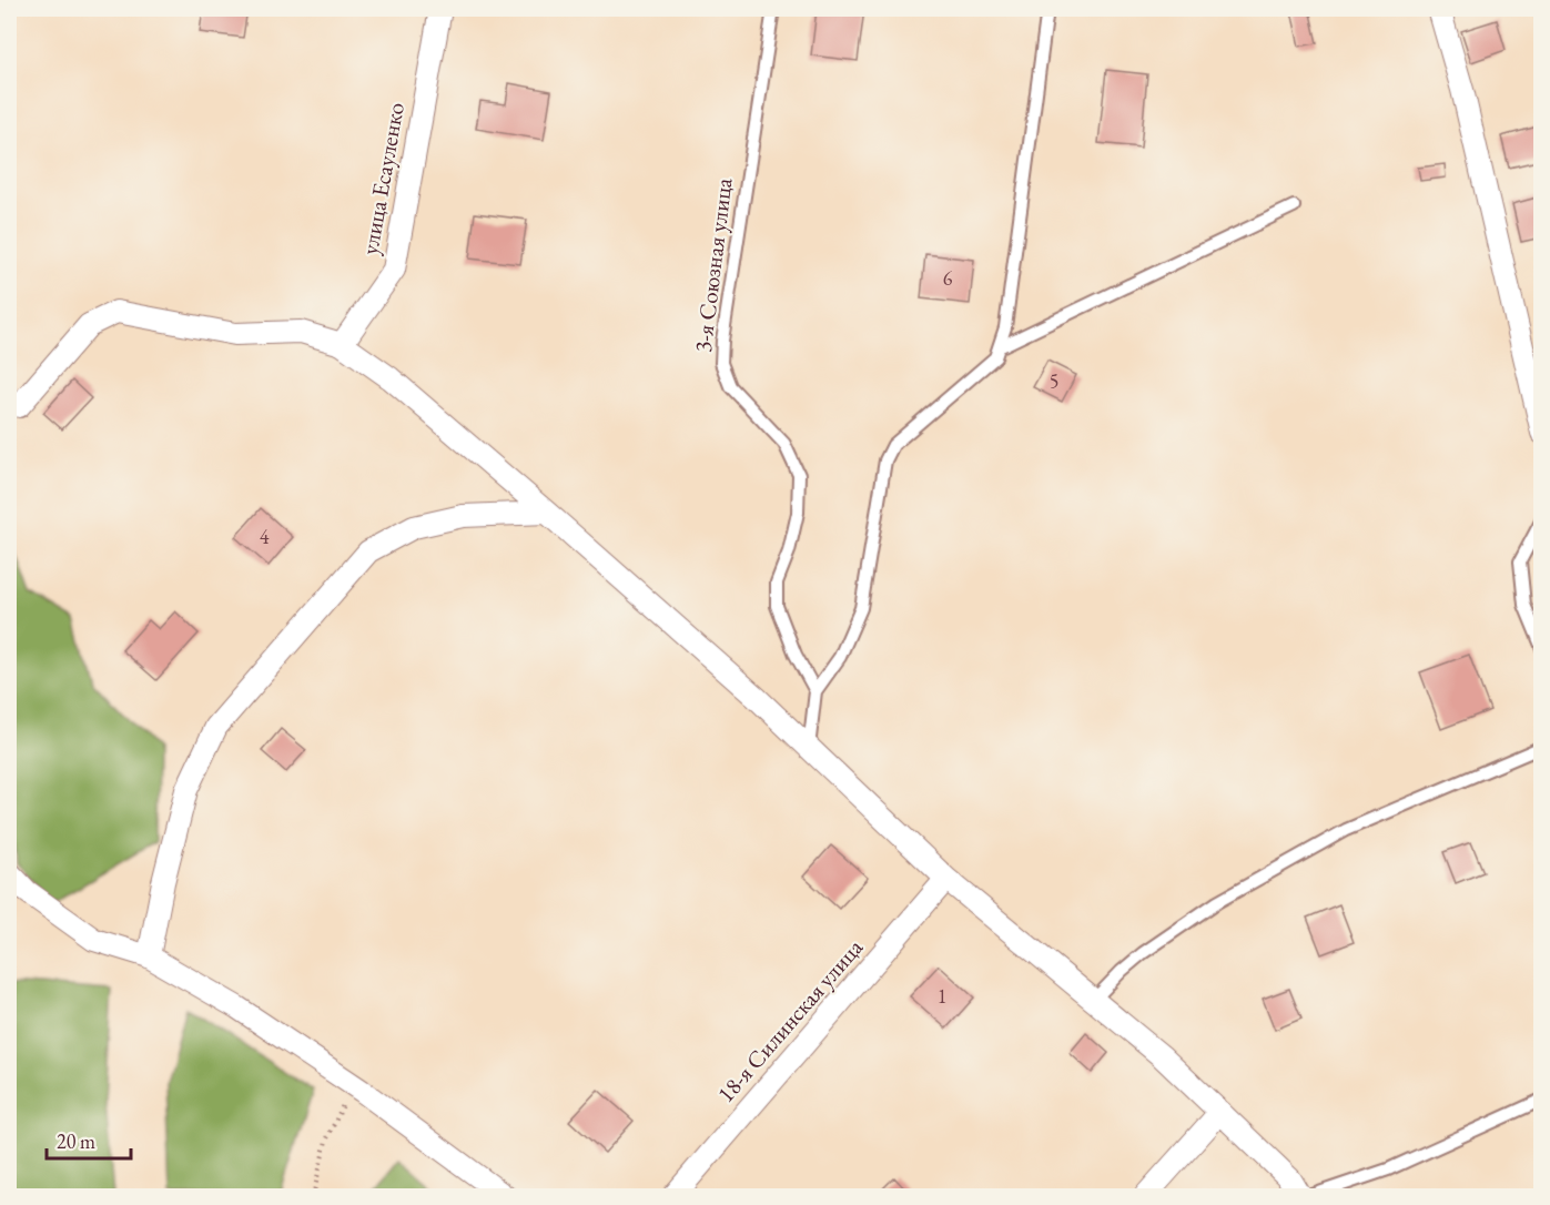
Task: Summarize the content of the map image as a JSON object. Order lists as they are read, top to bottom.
{
  "streets": {
    "street": ["улица Есауленко", "18-я Силинская улица"],
    "lane": ["3-я Союзная улица"]
  },
  "house_numbers": [
    "6",
    "5",
    "4",
    "1"
  ],
  "scale_bar": "20 m"
}
